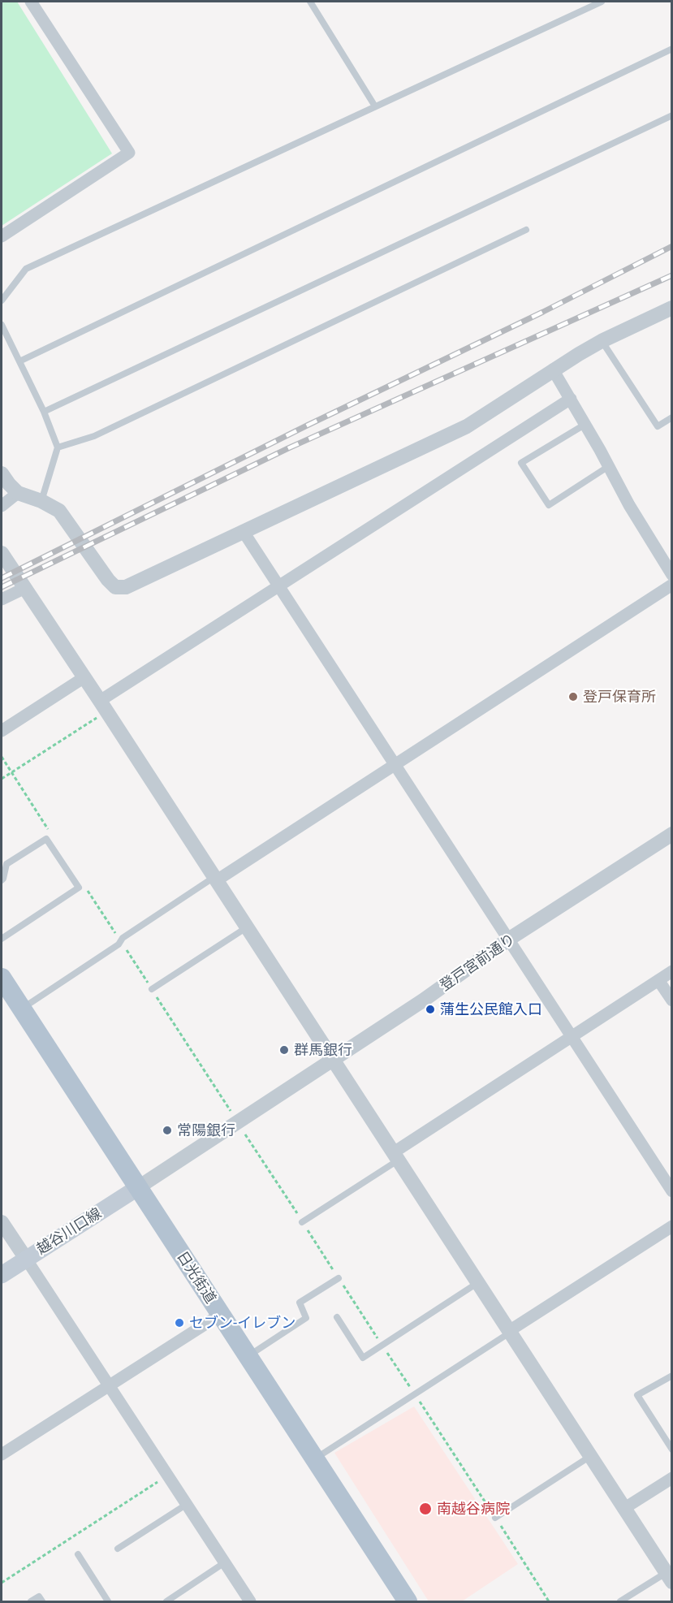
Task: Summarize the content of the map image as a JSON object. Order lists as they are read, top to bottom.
{
  "streets": {
    "main road": ["越谷川口線", "日光街道"],
    "street": ["登戸宮前通り"]
  },
  "crossings": [
    ["登戸宮前通り", "越谷川口線"],
    ["登戸宮前通り", "日光街道"],
    ["越谷川口線", "日光街道"]
  ],
  "places": [
    "登戸保育所",
    "蒲生公民館入口",
    "群馬銀行",
    "常陽銀行",
    "セブン-イレブン",
    "南越谷病院"
  ]
}
